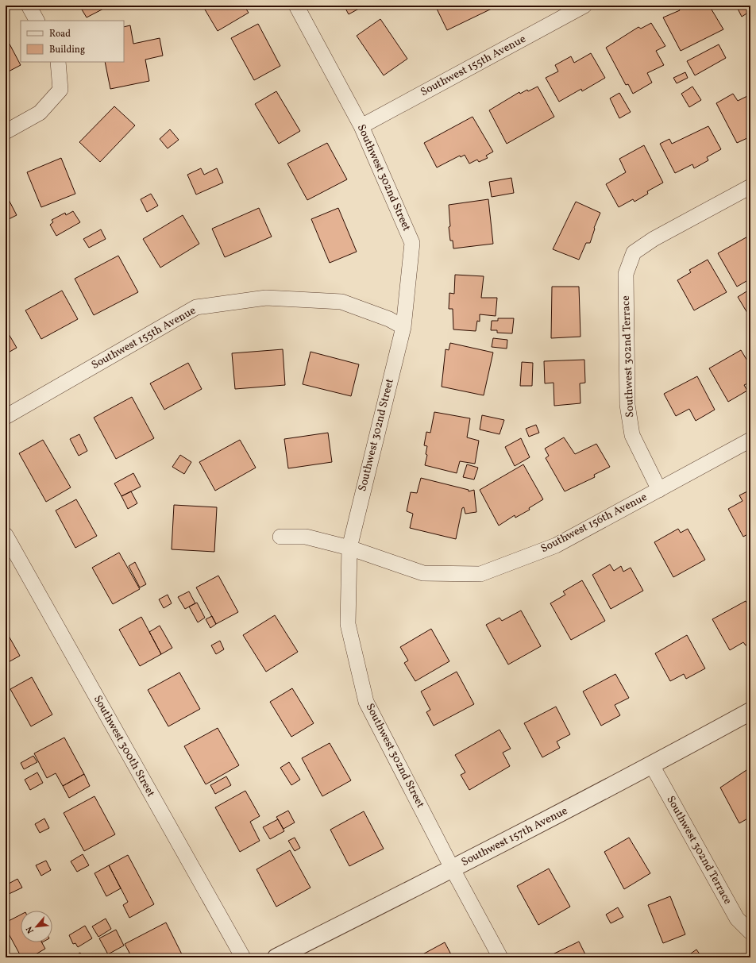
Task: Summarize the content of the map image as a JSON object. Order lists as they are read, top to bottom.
{
  "streets": {
    "street": [
      "Southwest 155th Avenue",
      "Southwest 302nd Street",
      "Southwest 302nd Terrace",
      "Southwest 156th Avenue",
      "Southwest 300th Street",
      "Southwest 157th Avenue"
    ]
  },
  "crossings": [
    ["Southwest 155th Avenue", "Southwest 302nd Street"],
    ["Southwest 302nd Street", "Southwest 156th Avenue"],
    ["Southwest 302nd Street", "Southwest 157th Avenue"],
    ["Southwest 302nd Terrace", "Southwest 156th Avenue"],
    ["Southwest 302nd Terrace", "Southwest 157th Avenue"]
  ],
  "legend": ["Road", "Building"],
  "north": "bottom left"
}
